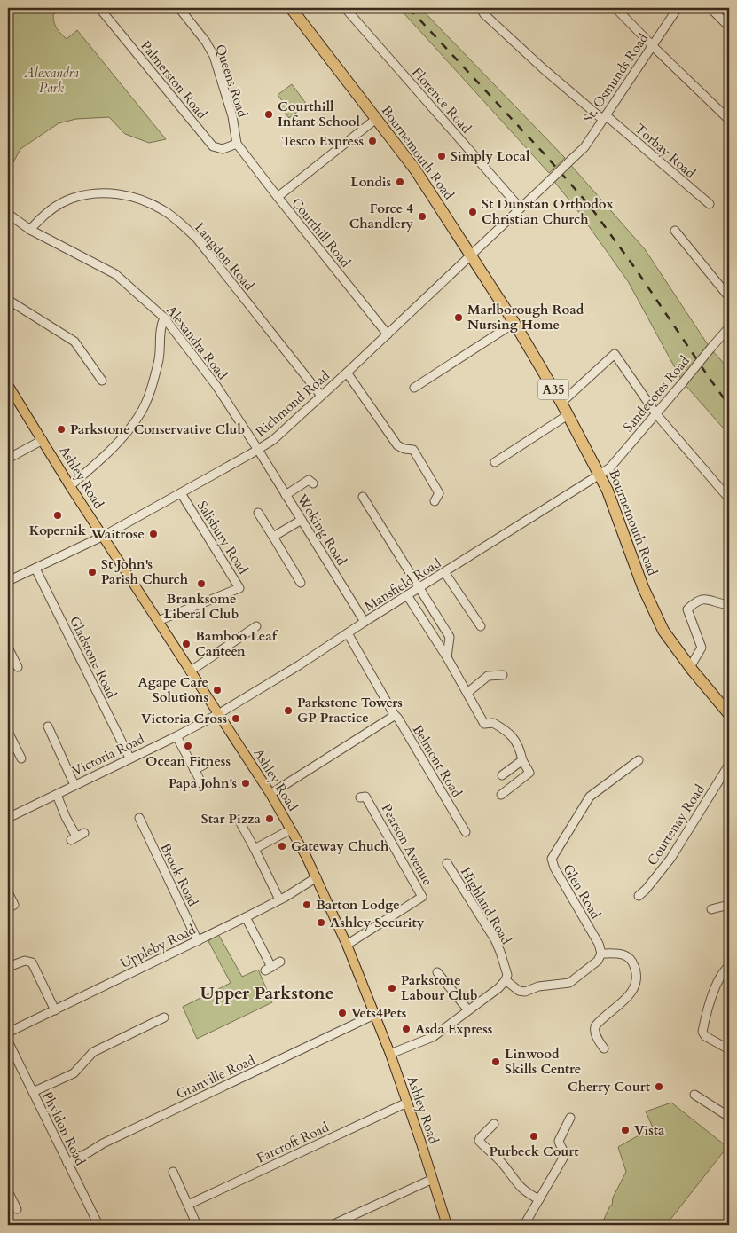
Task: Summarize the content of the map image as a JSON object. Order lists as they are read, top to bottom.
{
  "streets": {
    "highway": ["Bournemouth Road", "A35"],
    "main road": ["Ashley Road"],
    "street": [
      "St. Osmunds Road",
      "Palmerston Road",
      "Queens Road",
      "Florence Road",
      "Torbay Road",
      "Courthill Road",
      "Langdon Road",
      "Alexandra Road",
      "Sandecotes Road",
      "Richmond Road",
      "Woking Road",
      "Salisbury Road",
      "Mansfield Road",
      "Gladstone Road",
      "Victoria Road",
      "Belmont Road",
      "Courtenay Road",
      "Pearson Avenue",
      "Brook Road",
      "Glen Road",
      "Highland Road",
      "Uppleby Road",
      "Granville Road",
      "Phyldon Road",
      "Farcroft Road"
    ]
  },
  "crossings": [
    ["St. Osmunds Road", "Florence Road"],
    ["St. Osmunds Road", "Torbay Road"],
    ["St. Osmunds Road", "Richmond Road"],
    ["Palmerston Road", "Queens Road"],
    ["Palmerston Road", "Courthill Road"],
    ["Queens Road", "Courthill Road"],
    ["Florence Road", "Richmond Road"],
    ["Bournemouth Road", "Sandecotes Road"],
    ["Bournemouth Road", "Richmond Road"],
    ["Bournemouth Road", "Mansfield Road"],
    ["Courthill Road", "Richmond Road"],
    ["Langdon Road", "Alexandra Road"],
    ["Langdon Road", "Richmond Road"],
    ["Alexandra Road", "Richmond Road"],
    ["Alexandra Road", "Woking Road"],
    ["Sandecotes Road", "Mansfield Road"],
    ["Richmond Road", "Ashley Road"],
    ["Richmond Road", "Woking Road"],
    ["Richmond Road", "Salisbury Road"],
    ["Richmond Road", "Gladstone Road"],
    ["Ashley Road", "Salisbury Road"],
    ["Ashley Road", "Mansfield Road"],
    ["Ashley Road", "Victoria Road"],
    ["Ashley Road", "Pearson Avenue"],
    ["Ashley Road", "Uppleby Road"],
    ["Ashley Road", "Granville Road"],
    ["Ashley Road", "Farcroft Road"],
    ["Woking Road", "Mansfield Road"],
    ["Mansfield Road", "Victoria Road"],
    ["Mansfield Road", "Belmont Road"],
    ["Gladstone Road", "Victoria Road"],
    ["Brook Road", "Uppleby Road"],
    ["Granville Road", "Phyldon Road"]
  ],
  "districts": ["Upper Parkstone"],
  "parks": ["Alexandra Park"],
  "places": [
    "Courthill Infant School",
    "Tesco Express",
    "Simply Local",
    "Londis",
    "St Dunstan Orthodox Christian Church",
    "Force 4 Chandlery",
    "Marlborough Road Nursing Home",
    "Parkstone Conservative Club",
    "Kopernik",
    "Waitrose",
    "St John's Parish Church",
    "Branksome Liberal Club",
    "Bamboo Leaf Canteen",
    "Agape Care Solutions",
    "Parkstone Towers GP Practice",
    "Victoria Cross",
    "Ocean Fitness",
    "Papa John's",
    "Star Pizza",
    "Gateway Chuch",
    "Barton Lodge",
    "Ashley Security",
    "Parkstone Labour Club",
    "Vets4Pets",
    "Asda Express",
    "Linwood Skills Centre",
    "Cherry Court",
    "Vista",
    "Purbeck Court"
  ]
}
